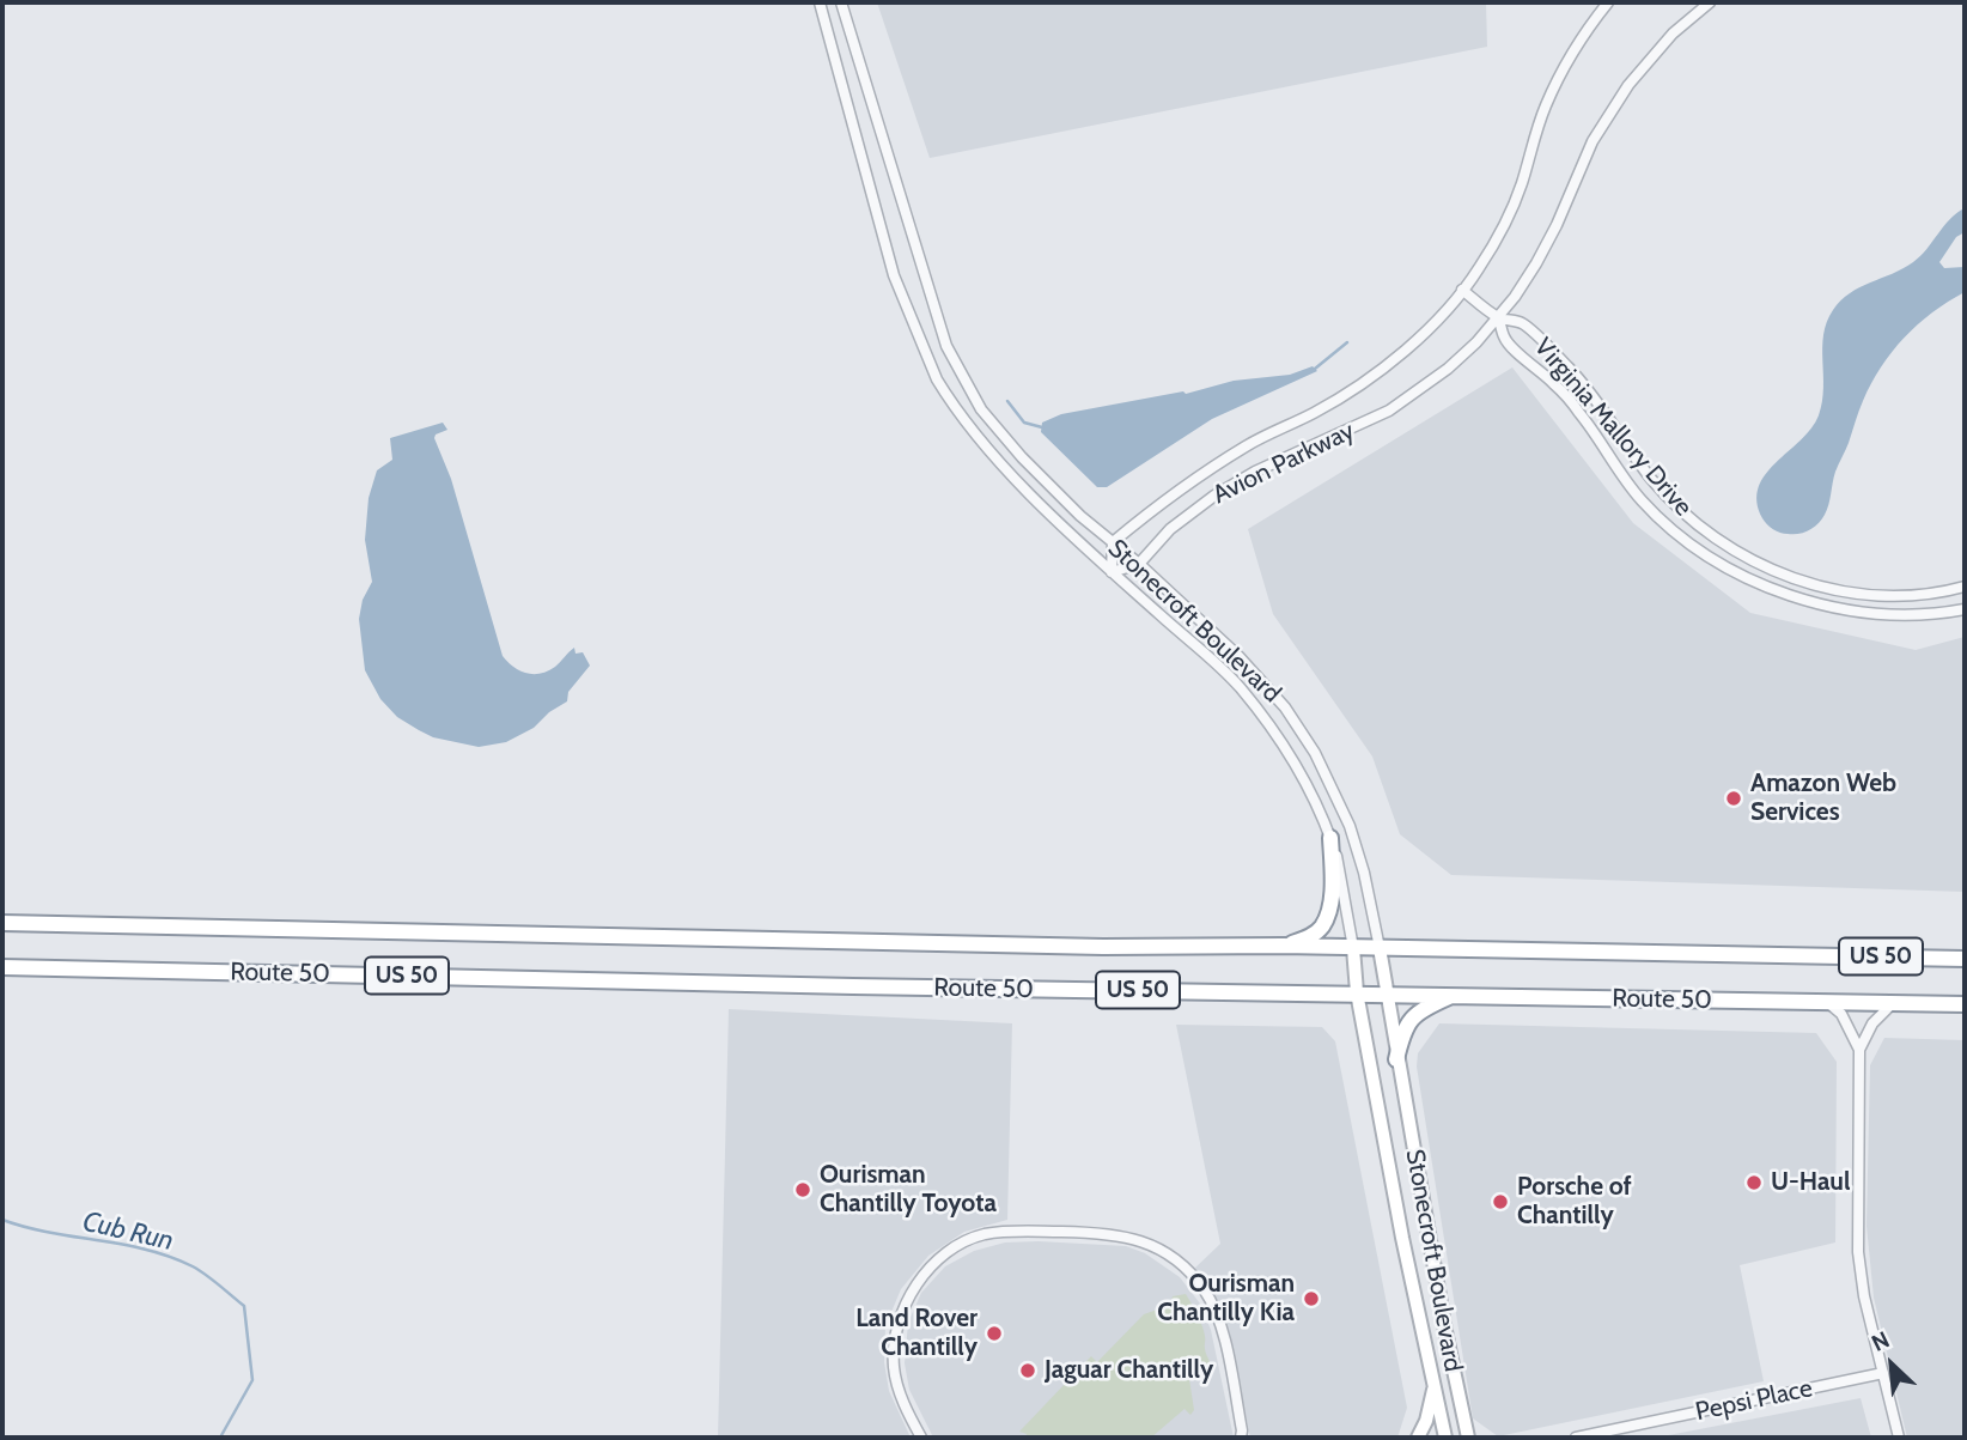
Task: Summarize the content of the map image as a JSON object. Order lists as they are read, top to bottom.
{
  "streets": {
    "highway": ["US 50", "Route 50"],
    "main road": ["Stonecroft Boulevard"],
    "street": ["Virginia Mallory Drive", "Avion Parkway", "Pepsi Place"]
  },
  "crossings": [
    ["Virginia Mallory Drive", "Avion Parkway"],
    ["Avion Parkway", "Stonecroft Boulevard"],
    ["Stonecroft Boulevard", "Route 50"]
  ],
  "water": ["Cub Run"],
  "places": [
    "Amazon Web Services",
    "U-Haul",
    "Ourisman Chantilly Toyota",
    "Porsche of Chantilly",
    "Ourisman Chantilly Kia",
    "Land Rover Chantilly",
    "Jaguar Chantilly"
  ],
  "north": "top left"
}
